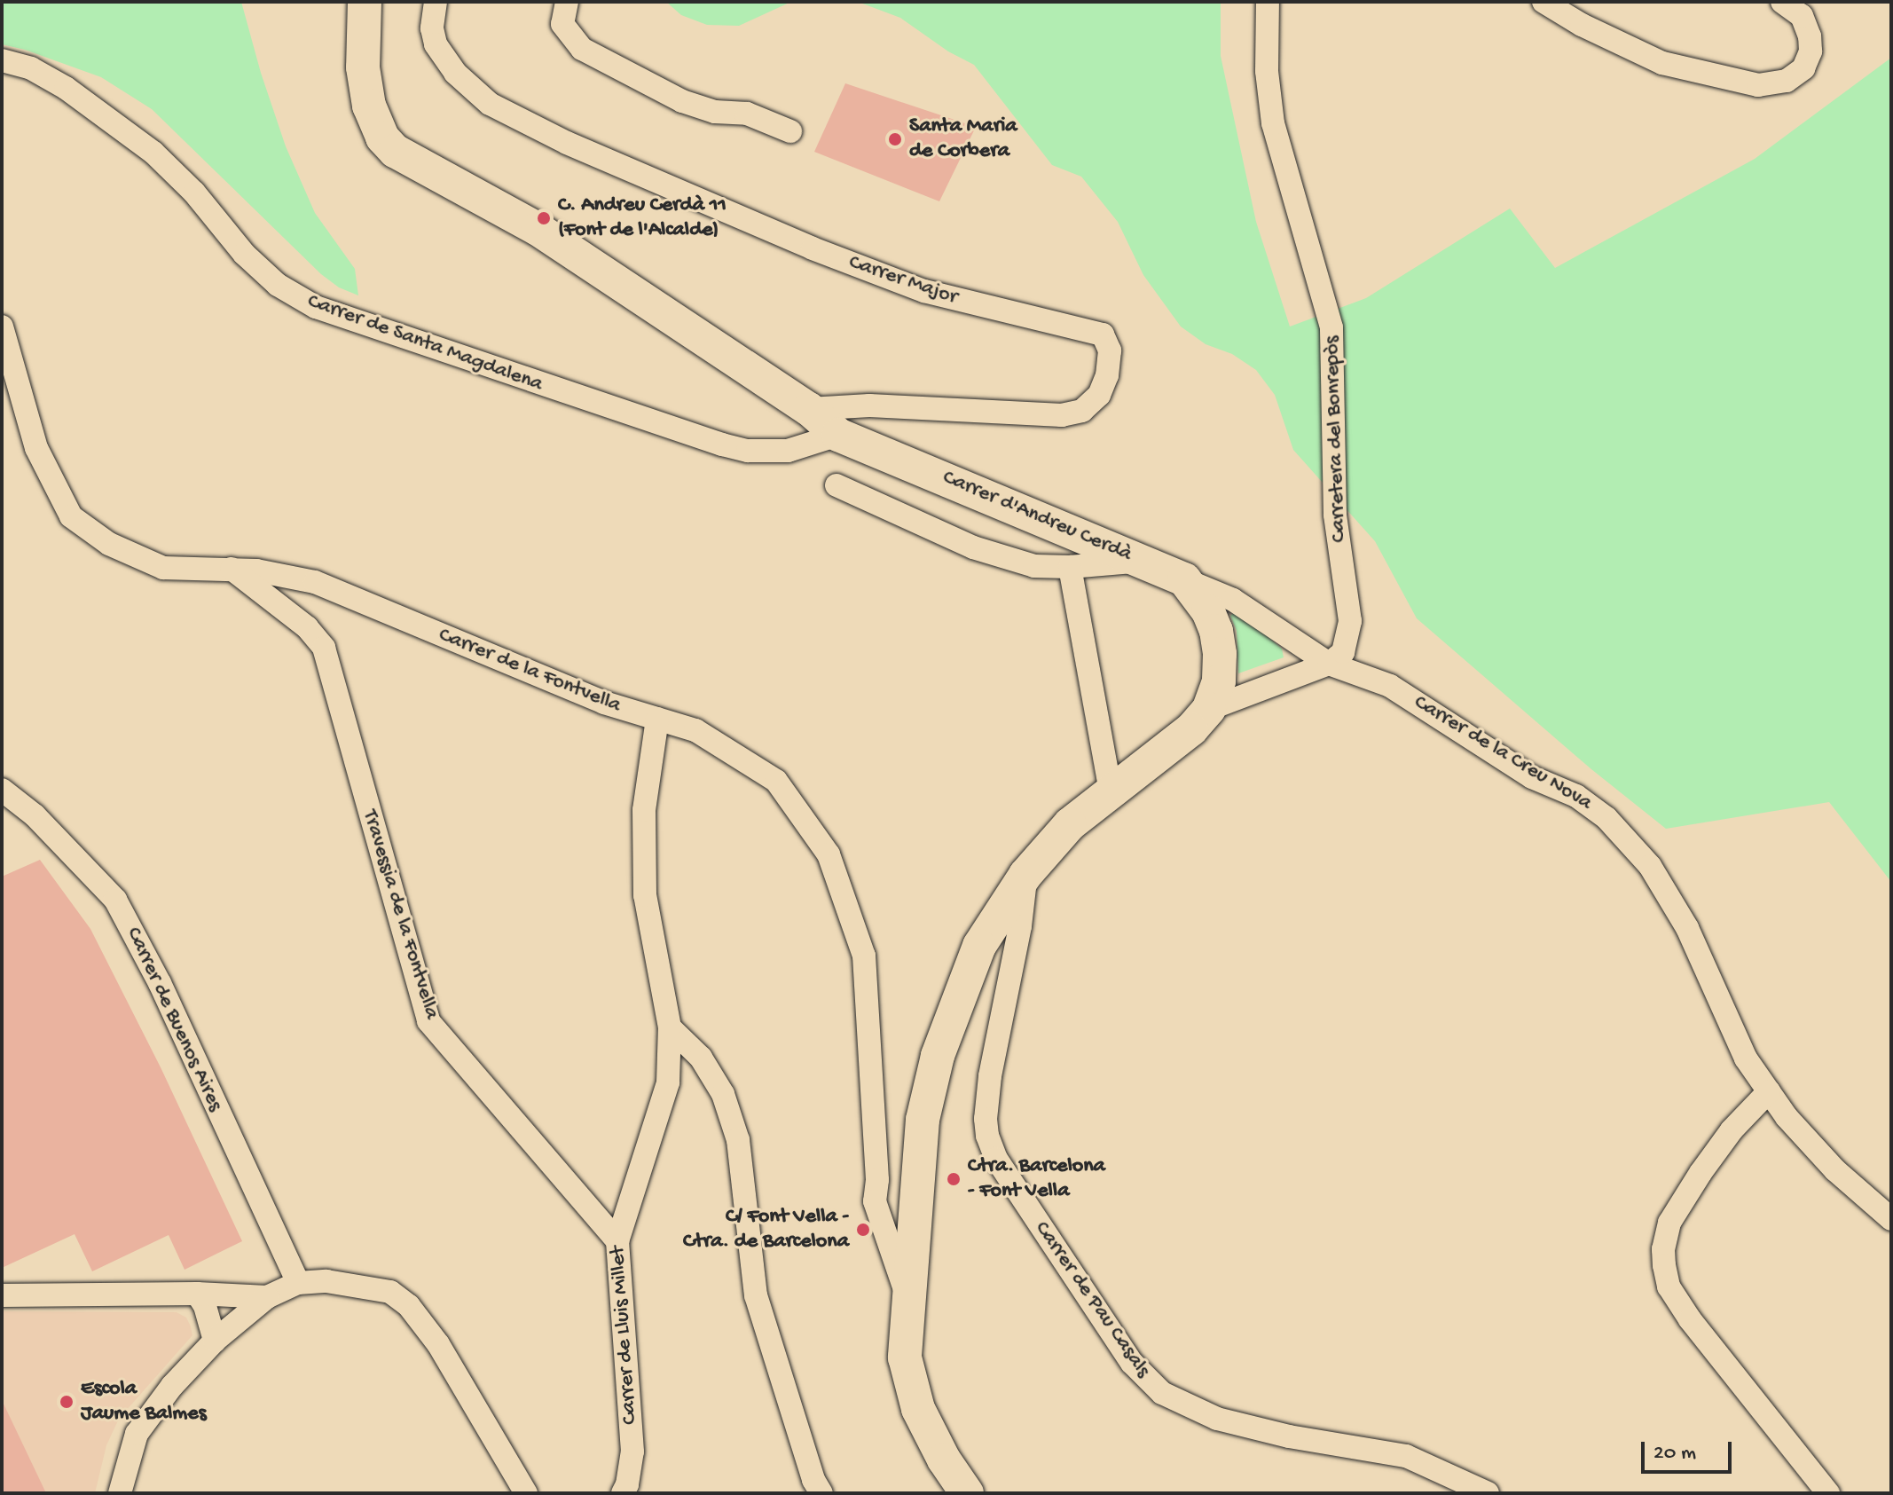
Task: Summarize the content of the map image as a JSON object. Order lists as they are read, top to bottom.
{
  "streets": {
    "street": [
      "Carrer Major",
      "Carrer de Santa Magdalena",
      "Carretera del Bonrepòs",
      "Carrer d'Andreu Cerdà",
      "Carrer de la Fontvella",
      "Carrer de la Creu Nova",
      "Travessia de la Fontvella",
      "Carrer de Buenos Aires",
      "Carrer de Pau Casals",
      "Carrer de Lluis Millet"
    ]
  },
  "crossings": [
    ["Carrer Major", "Carrer d'Andreu Cerdà"],
    ["Carrer de Santa Magdalena", "Carrer d'Andreu Cerdà"],
    ["Carretera del Bonrepòs", "Carrer de la Creu Nova"],
    ["Carrer d'Andreu Cerdà", "Carrer de la Fontvella"],
    ["Carrer d'Andreu Cerdà", "Carrer de la Creu Nova"],
    ["Carrer d'Andreu Cerdà", "Carrer de Pau Casals"],
    ["Carrer de la Fontvella", "Travessia de la Fontvella"],
    ["Carrer de la Fontvella", "Carrer de Lluis Millet"],
    ["Travessia de la Fontvella", "Carrer de Lluis Millet"]
  ],
  "places": [
    "Santa Maria de Corbera",
    "C. Andreu Cerdà 11 (Font de l'Alcalde)",
    "Ctra. Barcelona - Font Vella",
    "C/ Font Vella - Ctra. de Barcelona",
    "Escola Jaume Balmes"
  ],
  "scale_bar": "20 m"
}
